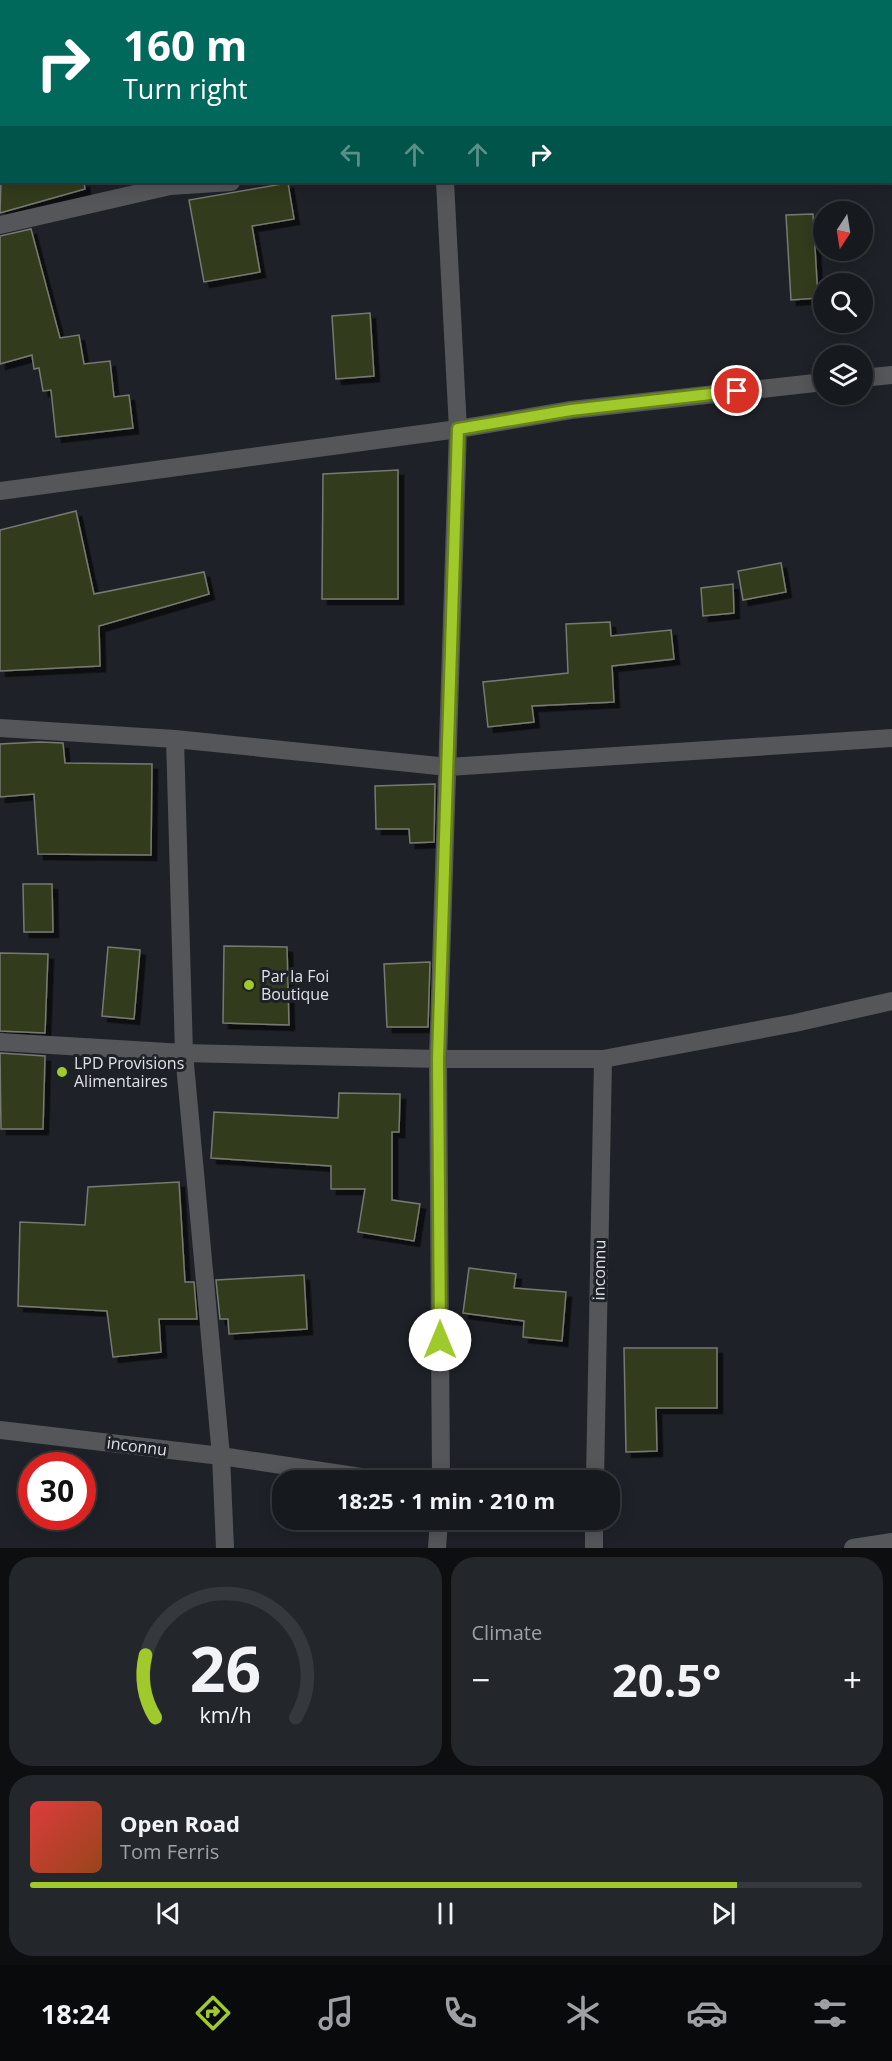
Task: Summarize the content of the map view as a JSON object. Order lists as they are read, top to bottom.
{
  "streets": {
    "street": ["inconnu"]
  },
  "places": ["Par la Foi Boutique", "LPD Provisions Alimentaires"],
  "north": "bottom",
  "page": {
    "turn": ["160 m", "Turn right"],
    "limit": "30",
    "trip": "18:25 · 1 min · 210 m",
    "tile": "Climate",
    "heat": ["−", "20.5°", "+"],
    "song": ["Open Road", "Tom Ferris"],
    "tabs": "18:24",
    "gauge": ["26", "km/h"]
  }
}
